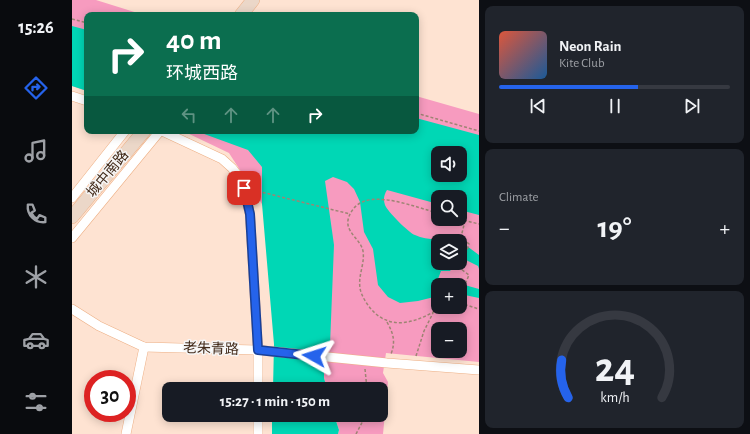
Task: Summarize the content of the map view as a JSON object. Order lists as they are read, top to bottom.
{
  "streets": {
    "main road": ["城中南路"],
    "street": ["老朱青路"]
  },
  "page": {
    "tabs": "15:26",
    "turn": ["40 m", "环城西路"],
    "song": ["Neon Rain", "Kite Club"],
    "map_buttons": ["+", "−"],
    "tile": "Climate",
    "heat": ["−", "19°", "+"],
    "limit": "30",
    "trip": "15:27 · 1 min · 150 m",
    "gauge": ["24", "km/h"]
  }
}
